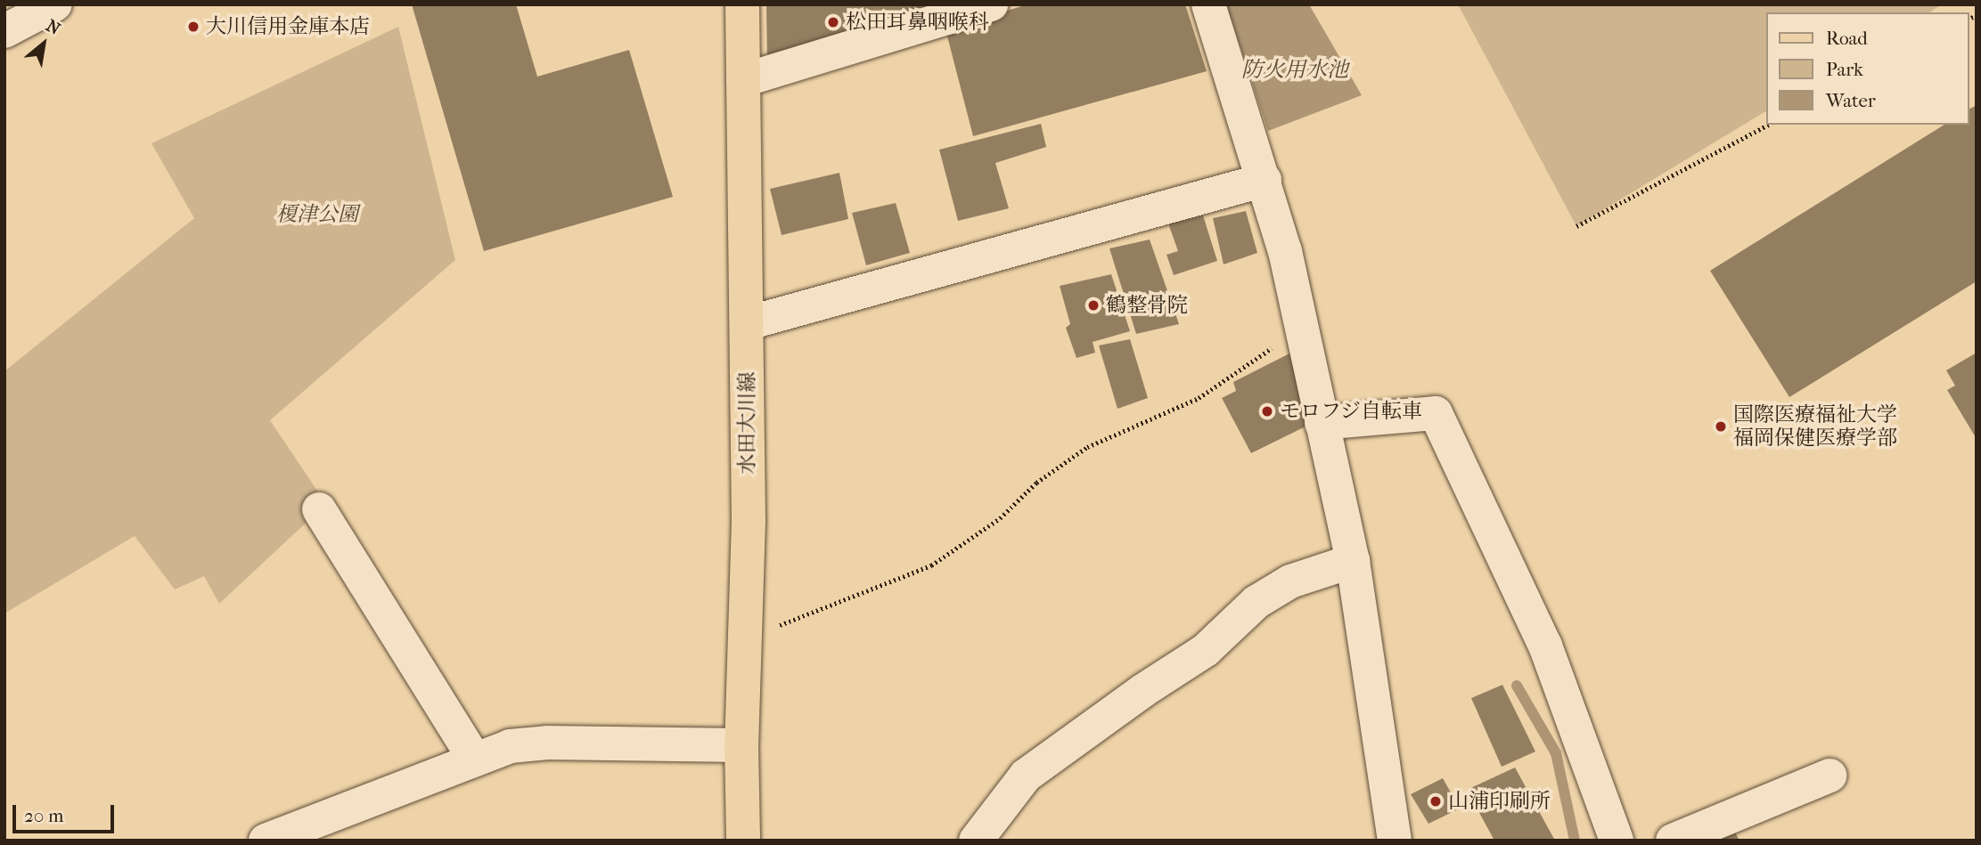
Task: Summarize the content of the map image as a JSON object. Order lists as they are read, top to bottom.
{
  "streets": {
    "main road": ["水田大川線"]
  },
  "water": ["防火用水池"],
  "parks": ["榎津公園"],
  "places": [
    "松田耳鼻咽喉科",
    "大川信用金庫本店",
    "鶴整骨院",
    "モロフジ自転車",
    "国際医療福祉大学 福岡保健医療学部",
    "山浦印刷所"
  ],
  "legend": ["Road", "Park", "Water"],
  "scale_bar": "20 m",
  "north": "top right"
}
